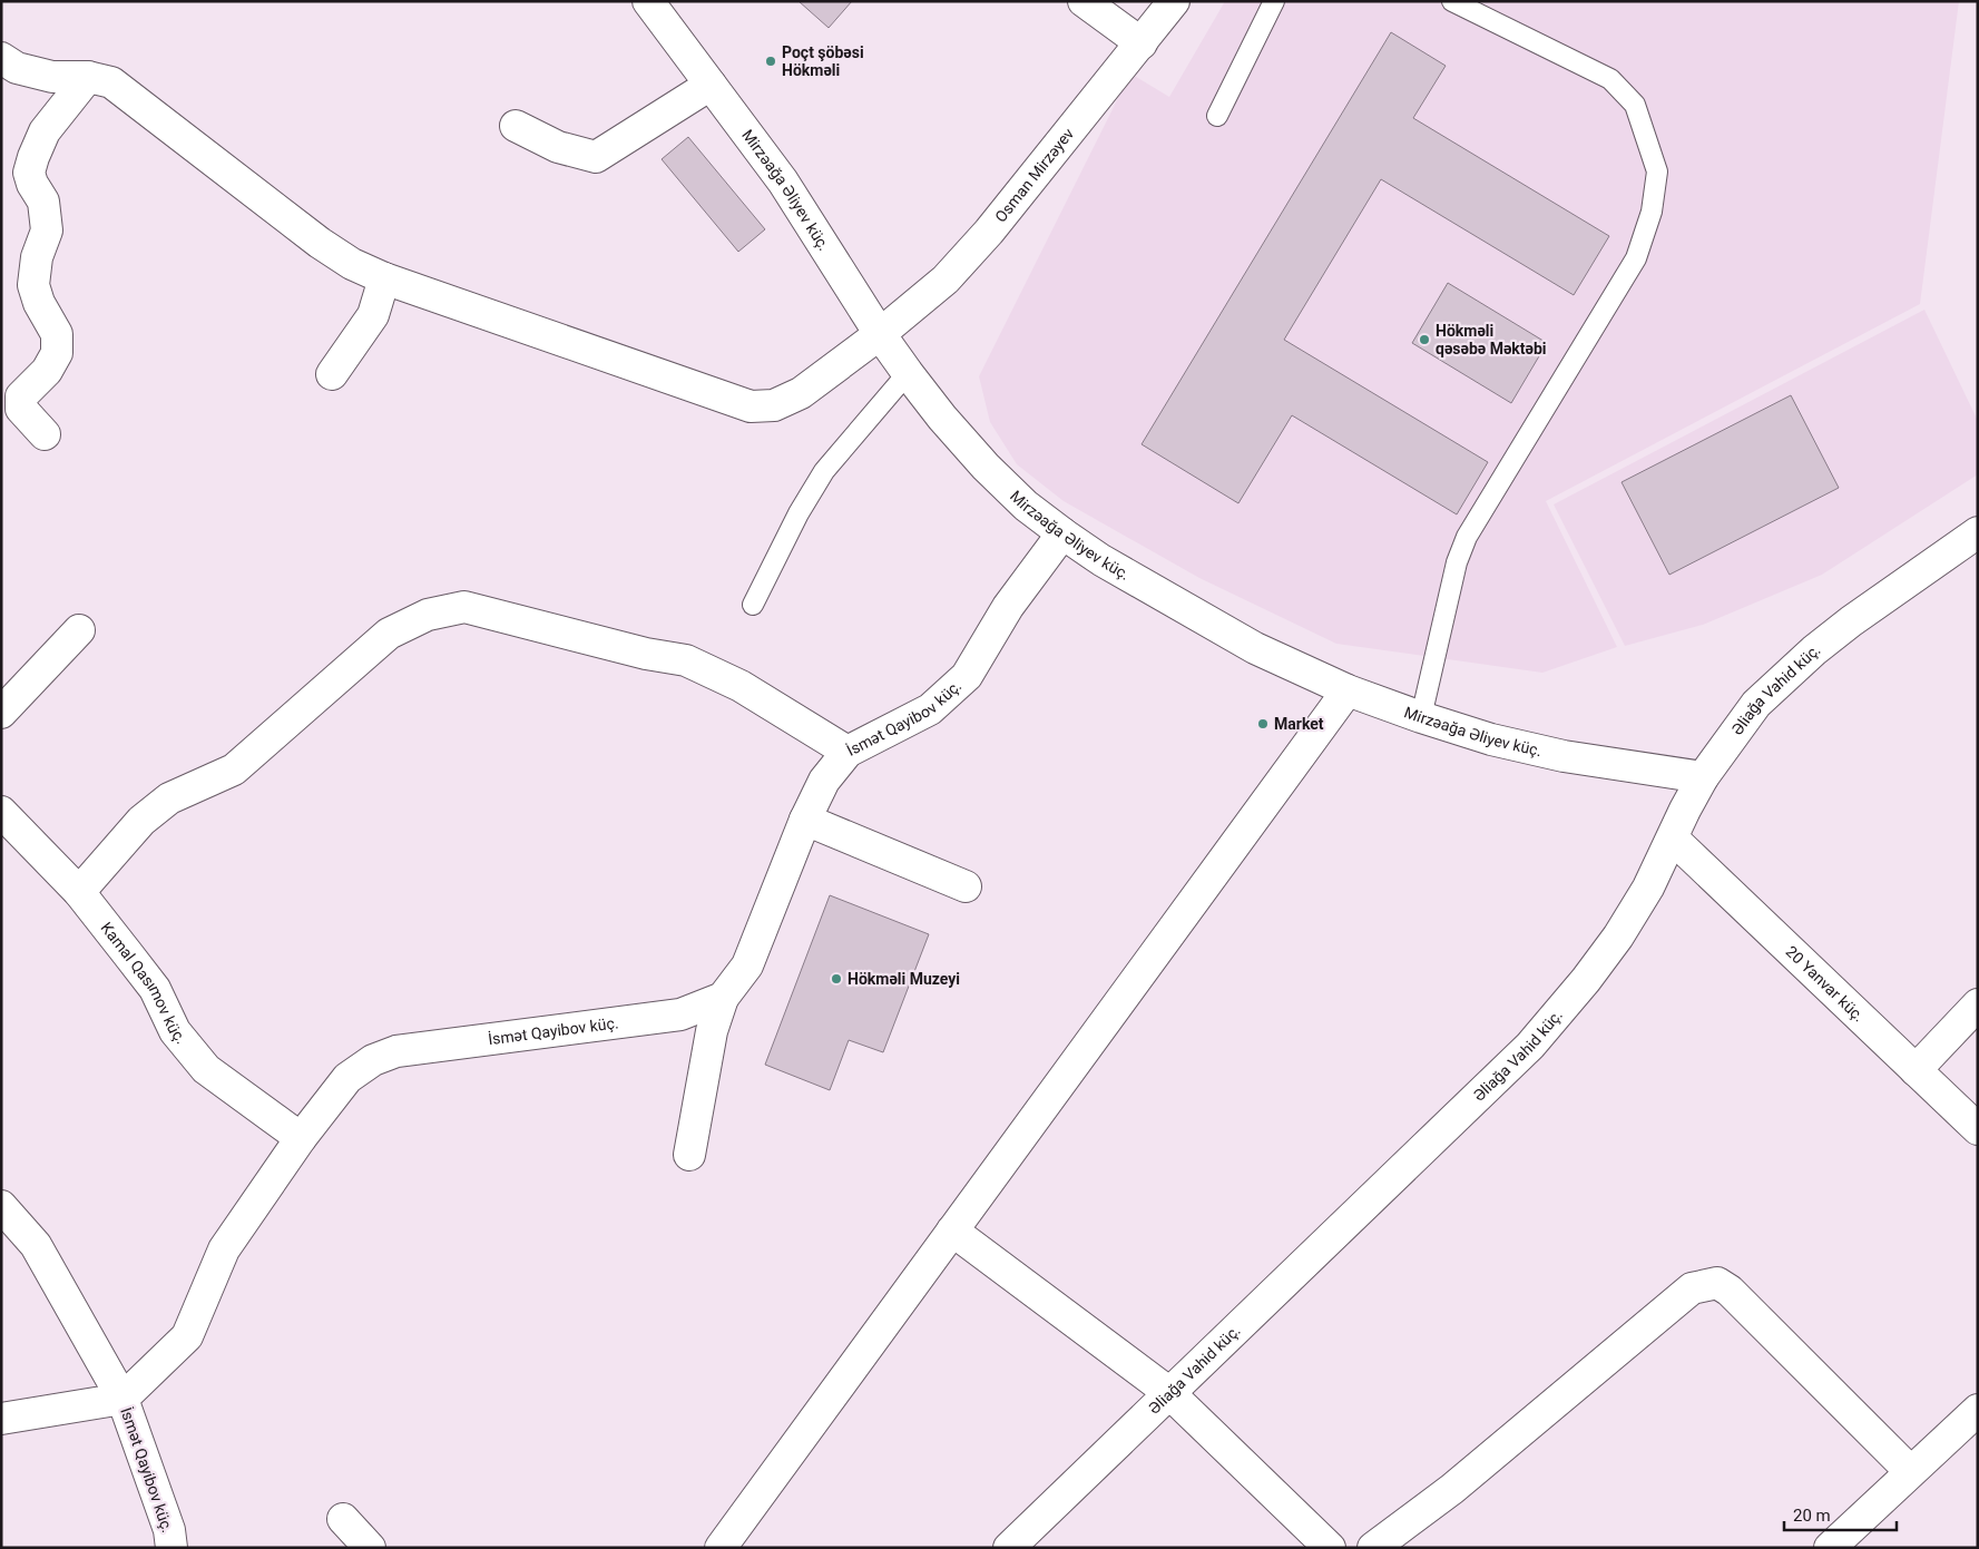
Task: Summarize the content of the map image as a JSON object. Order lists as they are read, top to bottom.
{
  "streets": {
    "street": [
      "Osman Mirzəyev",
      "Mirzəağa Əliyev küç.",
      "Əliağa Vahid küç.",
      "İsmət Qayibov küç.",
      "Kamal Qasımov küç.",
      "20 Yanvar küç."
    ]
  },
  "crossings": [
    ["Osman Mirzəyev", "Mirzəağa Əliyev küç."],
    ["Mirzəağa Əliyev küç.", "Əliağa Vahid küç."],
    ["Mirzəağa Əliyev küç.", "İsmət Qayibov küç."],
    ["Əliağa Vahid küç.", "20 Yanvar küç."],
    ["İsmət Qayibov küç.", "Kamal Qasımov küç."]
  ],
  "places": [
    "Poçt şöbəsi Hökməli",
    "Hökməli qəsəbə Məktəbi",
    "Market",
    "Hökməli Muzeyi"
  ],
  "scale_bar": "20 m"
}
